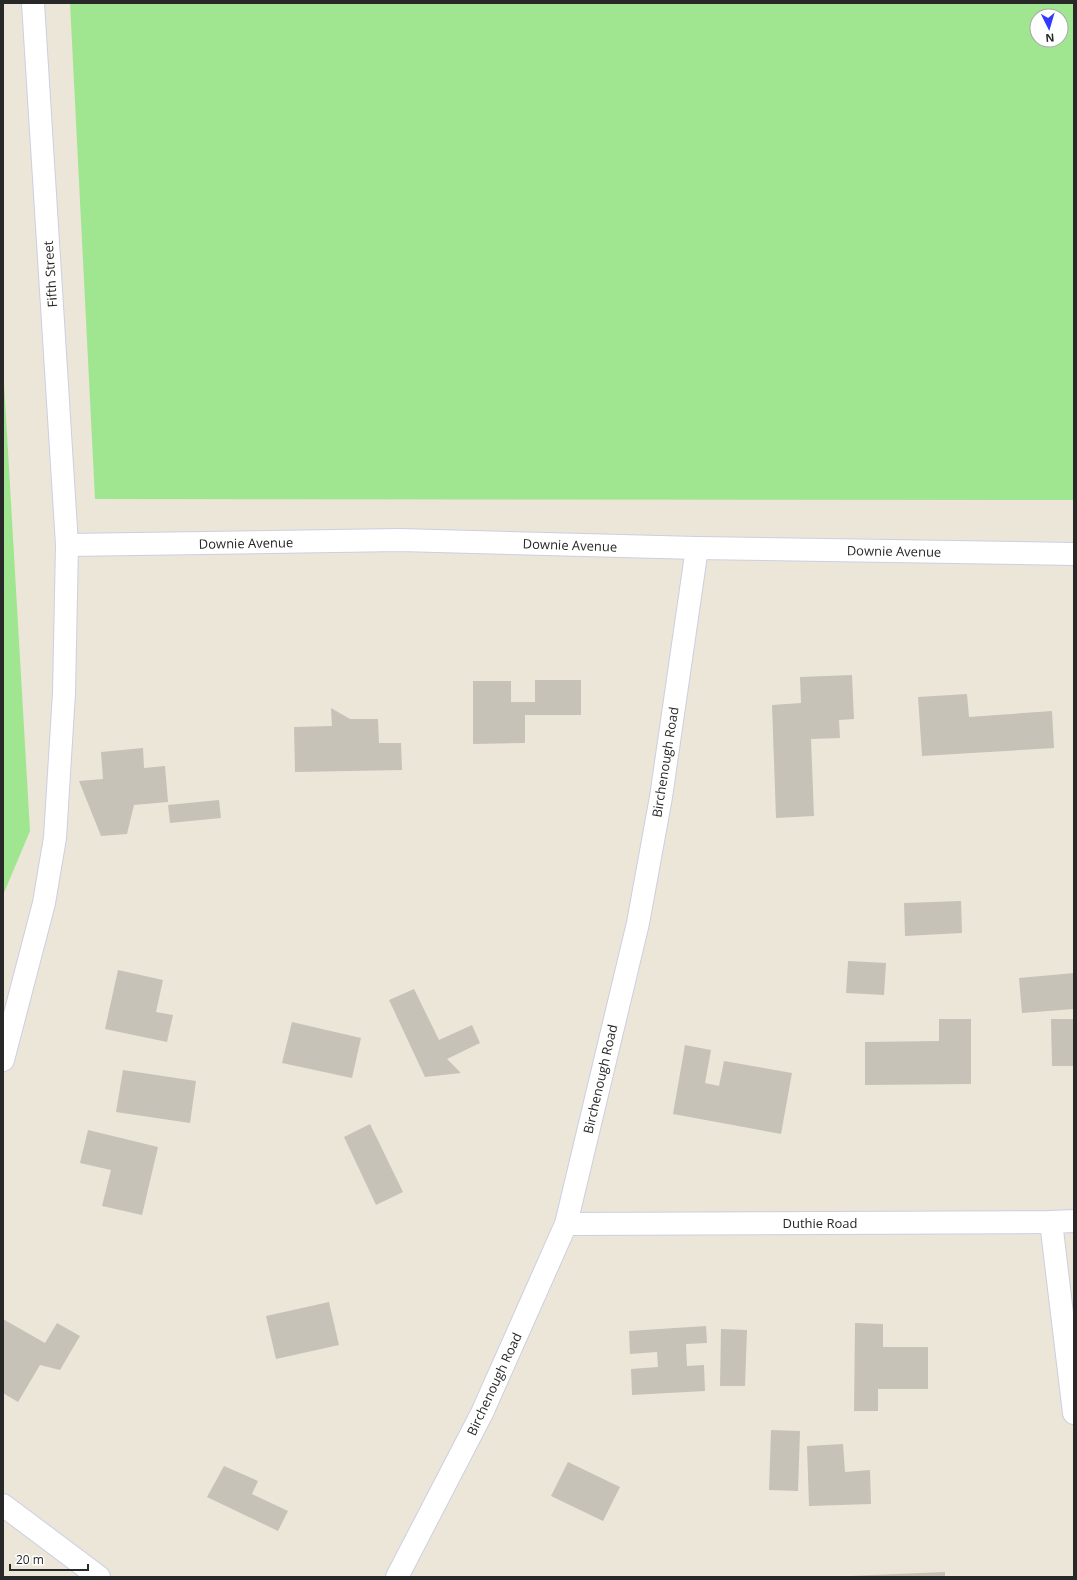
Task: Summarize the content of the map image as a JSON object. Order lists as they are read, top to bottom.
{
  "streets": {
    "street": [
      "Fifth Street",
      "Downie Avenue",
      "Birchenough Road",
      "Duthie Road"
    ]
  },
  "crossings": [
    ["Fifth Street", "Downie Avenue"],
    ["Downie Avenue", "Birchenough Road"],
    ["Birchenough Road", "Duthie Road"]
  ],
  "scale_bar": "20 m",
  "north": "bottom"
}
